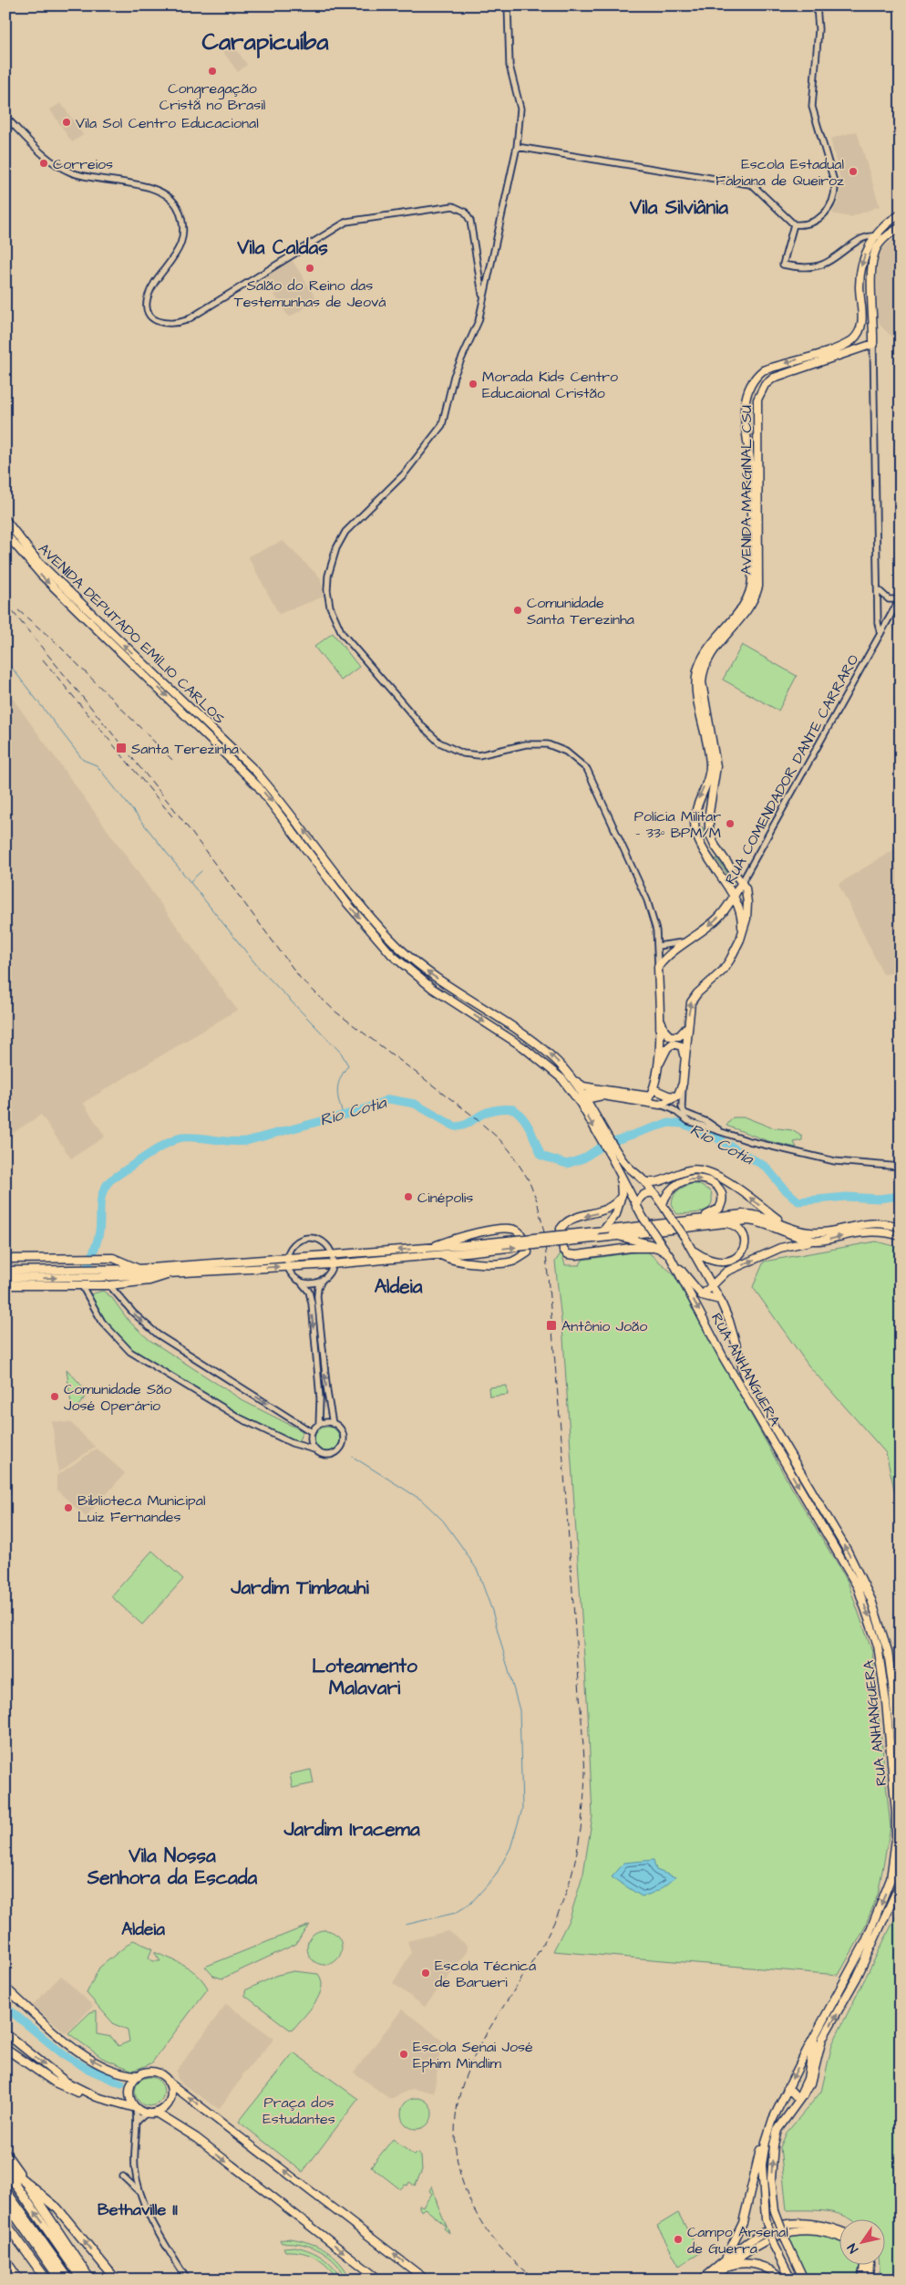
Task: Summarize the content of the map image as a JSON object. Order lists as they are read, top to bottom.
{
  "streets": {
    "main road": [
      "AVENIDA MARGINAL CSU",
      "AVENIDA DEPUTADO EMÍLIO CARLOS",
      "RUA COMENDADOR DANTE CARRARO",
      "RUA ANHANGUERA"
    ]
  },
  "crossings": [
    ["AVENIDA DEPUTADO EMÍLIO CARLOS", "RUA ANHANGUERA"]
  ],
  "districts": [
    "Carapicuíba",
    "Vila Silviânia",
    "Vila Caldas",
    "Aldeia",
    "Jardim Timbauhi",
    "Loteamento Malavari",
    "Jardim Iracema",
    "Vila Nossa Senhora da Escada",
    "Aldeia",
    "Bethaville II"
  ],
  "water": ["Rio Cotia"],
  "parks": ["Praça dos Estudantes"],
  "places": {
    "other": [
      "Congregação Cristã no Brasil",
      "Vila Sol Centro Educacional",
      "Correios",
      "Escola Estadual Fabiana de Queiroz",
      "Salão do Reino das Testemunhas de Jeová",
      "Morada Kids Centro Educaional Cristão",
      "Comunidade Santa Terezinha",
      "Polícia Militar - 33º BPM/M",
      "Cinépolis",
      "Comunidade São José Operário",
      "Biblioteca Municipal Luiz Fernandes",
      "Escola Técnica de Barueri",
      "Escola Senai José Ephim Mindlim",
      "Campo Arsenal de Guerra"
    ],
    "transit": ["Santa Terezinha", "Antônio João"]
  },
  "north": "bottom left"
}
